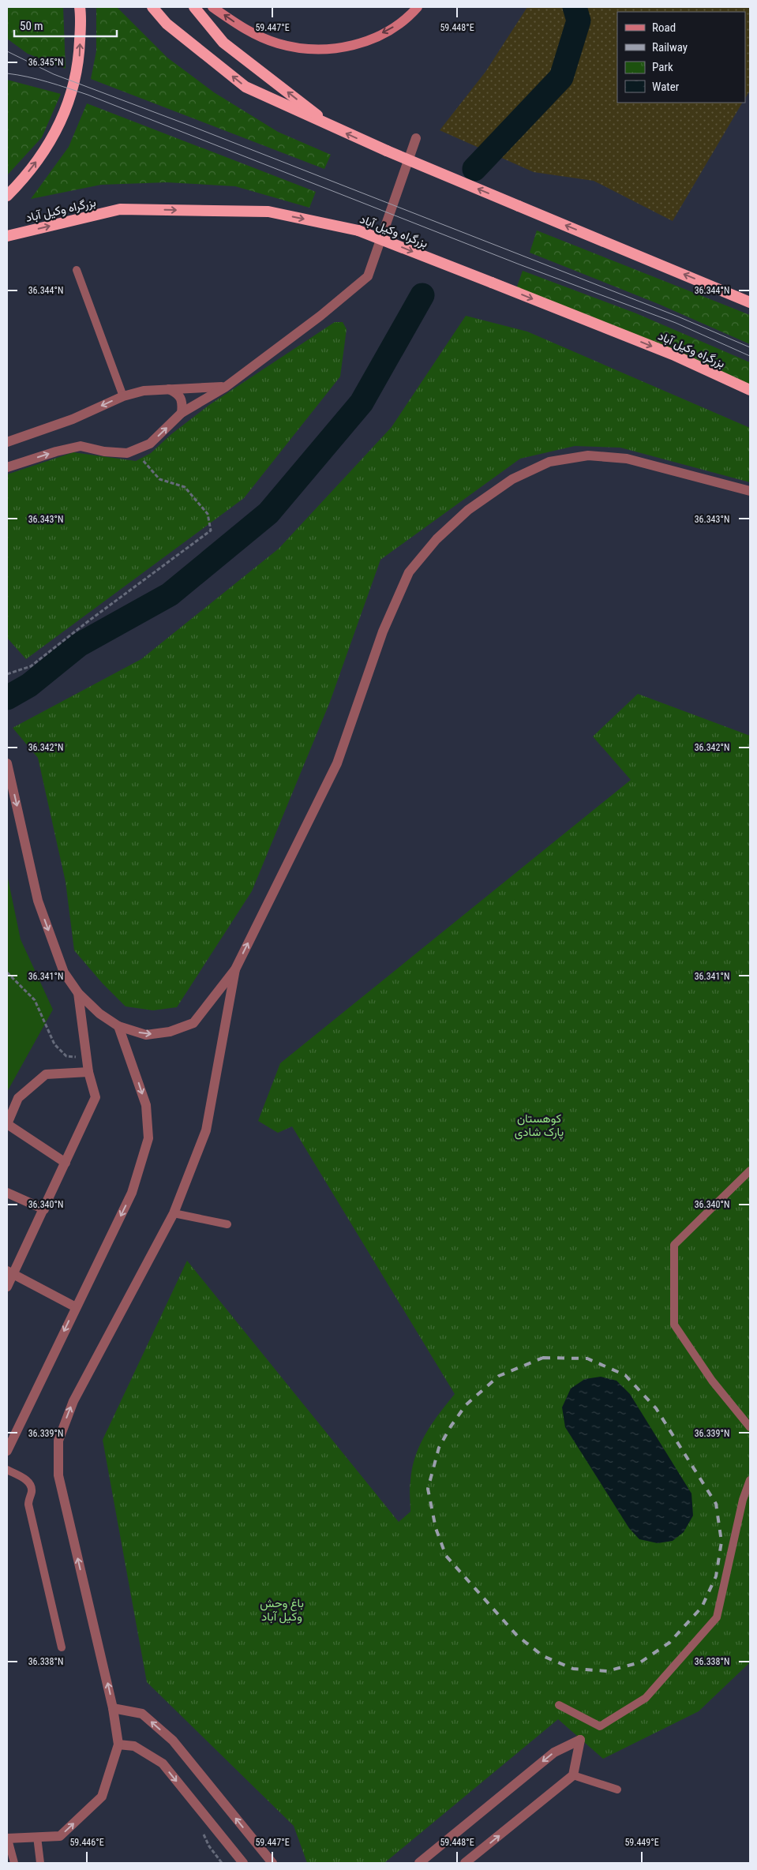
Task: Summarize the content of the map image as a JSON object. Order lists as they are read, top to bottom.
{
  "streets": {
    "highway": ["بزرگراه وکیل آباد"]
  },
  "parks": ["کوهستان پارک شادی", "باغ وحش وکیل آباد"],
  "legend": [
    "Road",
    "Railway",
    "Park",
    "Water"
  ],
  "scale_bar": "50 m",
  "coordinates": [
    "59.447°E",
    "59.448°E",
    "36.345°N",
    "36.344°N",
    "36.343°N",
    "36.342°N",
    "36.341°N",
    "36.340°N",
    "36.339°N",
    "36.338°N",
    "59.446°E",
    "59.449°E"
  ]
}
